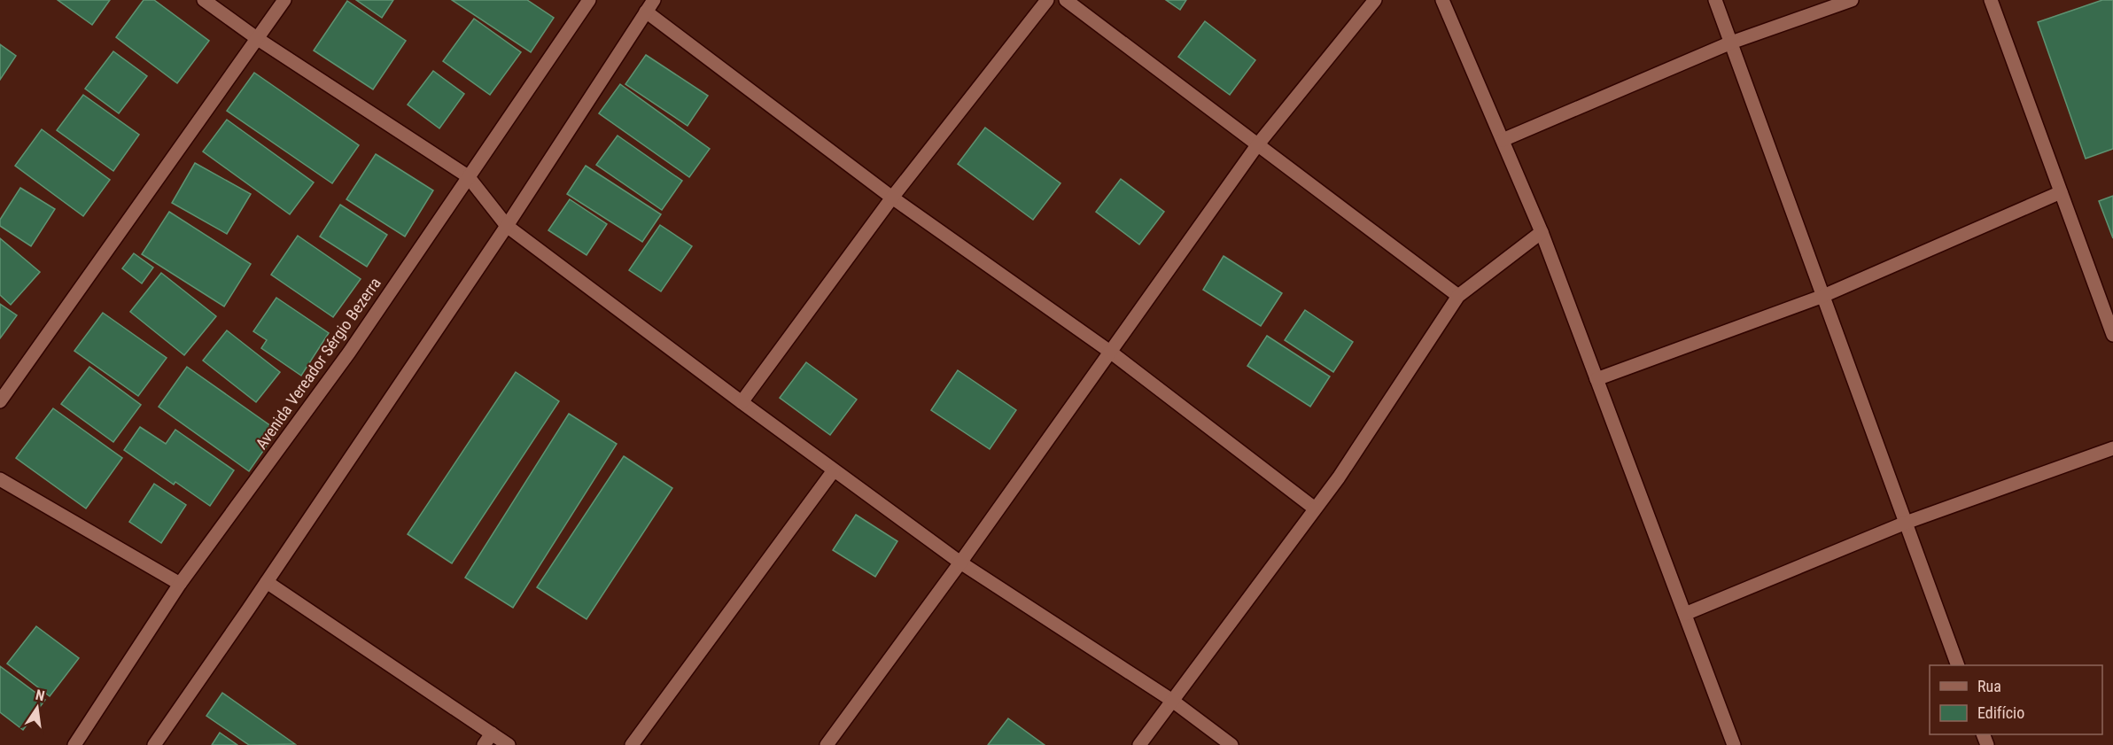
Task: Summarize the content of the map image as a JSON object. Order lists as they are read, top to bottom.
{
  "streets": {
    "street": ["Avenida Vereador Sérgio Bezerra"]
  },
  "legend": ["Rua", "Edifício"],
  "north": "top"
}
